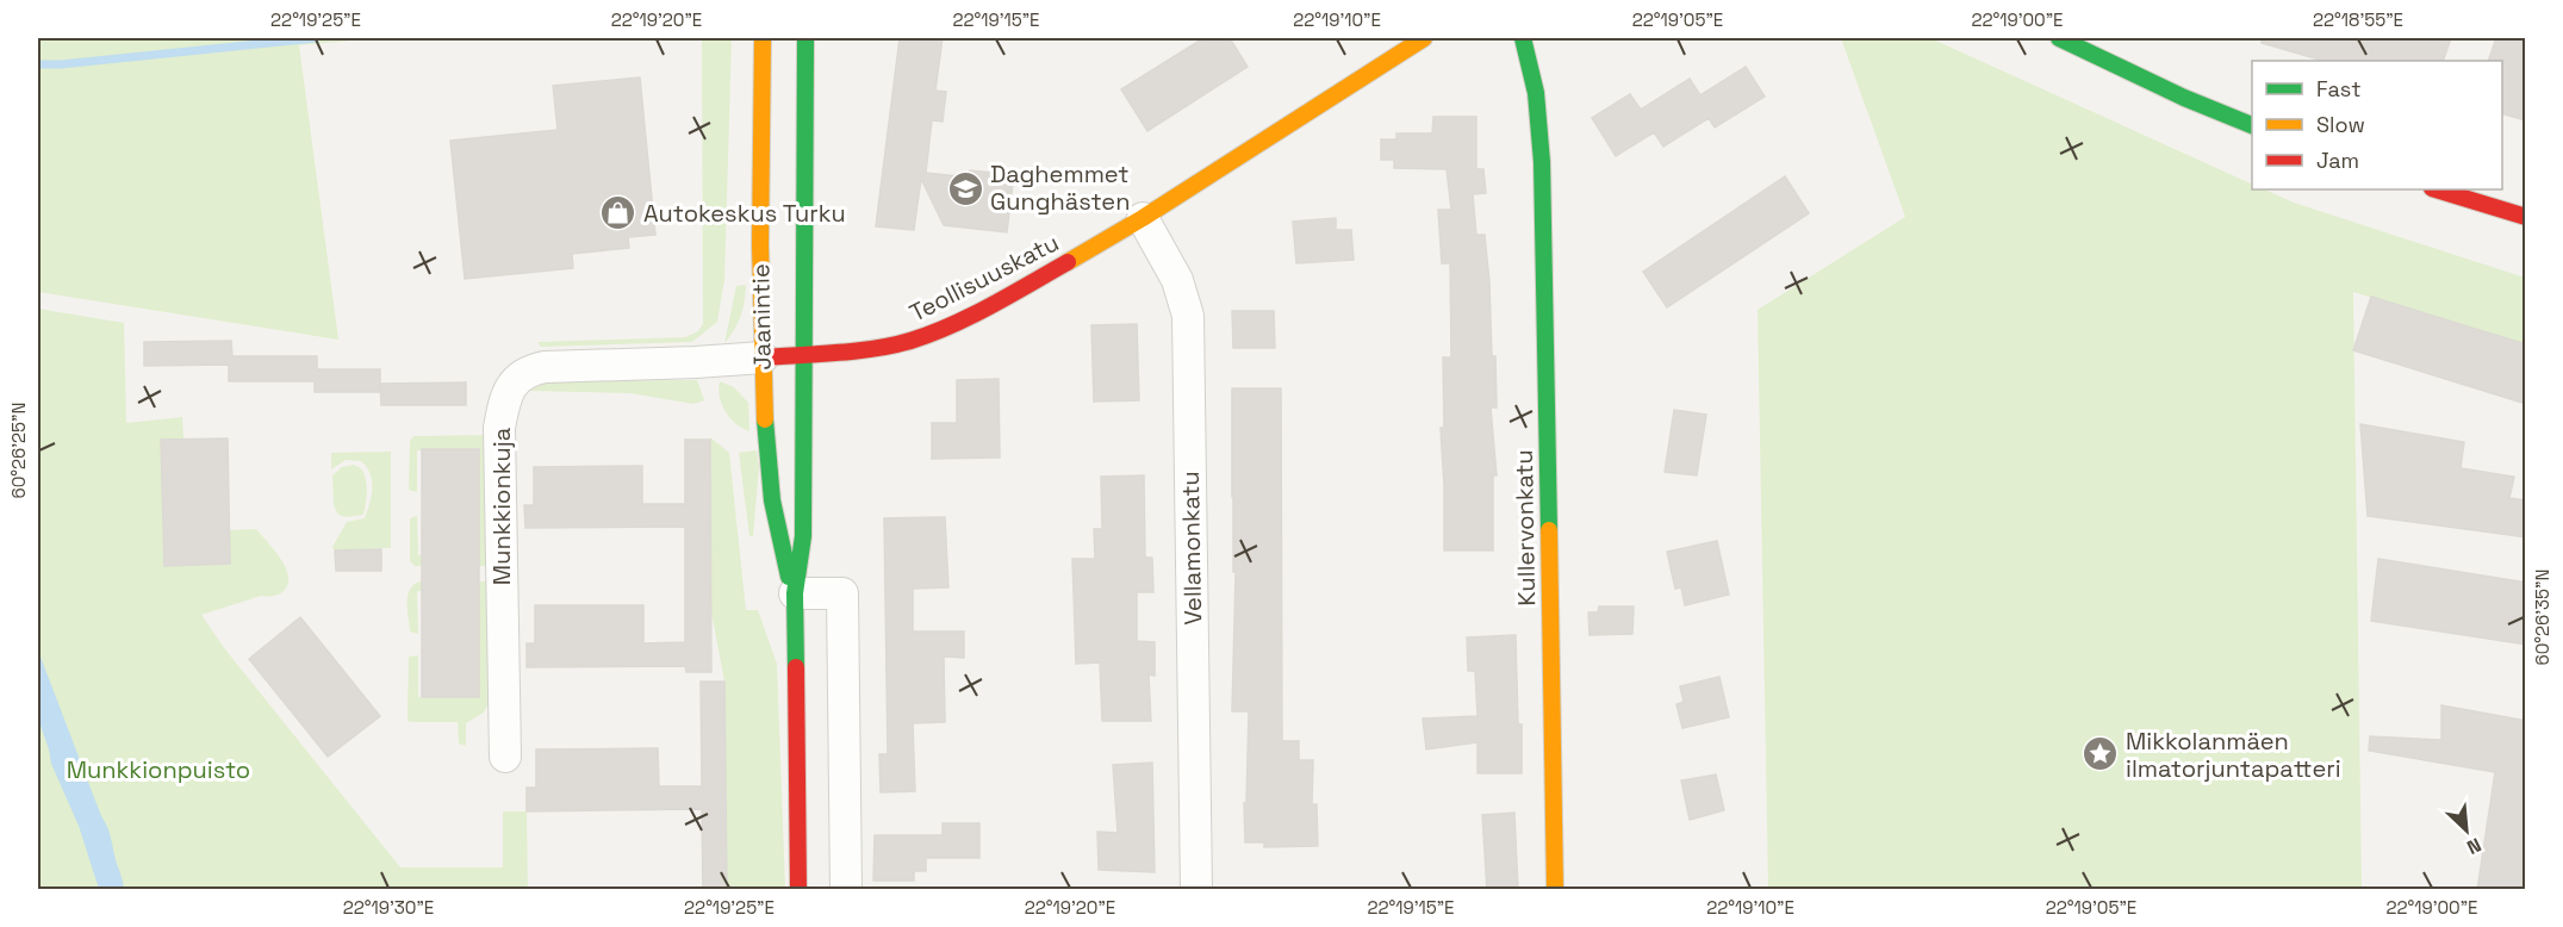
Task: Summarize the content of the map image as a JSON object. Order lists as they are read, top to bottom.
{
  "streets": {
    "street": [
      "Teollisuuskatu",
      "Jaanintie",
      "Munkkionkuja",
      "Kullervonkatu",
      "Vellamonkatu"
    ]
  },
  "crossings": [
    ["Teollisuuskatu", "Jaanintie"],
    ["Teollisuuskatu", "Munkkionkuja"],
    ["Teollisuuskatu", "Vellamonkatu"],
    ["Jaanintie", "Munkkionkuja"]
  ],
  "parks": ["Munkkionpuisto"],
  "places": {
    "school or university": ["Daghemmet Gunghästen"],
    "shop": ["Autokeskus Turku"],
    "place": ["Mikkolanmäen ilmatorjuntapatteri"]
  },
  "legend": ["Fast", "Slow", "Jam"],
  "north": "bottom right",
  "coordinates": [
    "22°19'25\"E",
    "22°19'20\"E",
    "22°19'15\"E",
    "22°19'10\"E",
    "22°19'05\"E",
    "22°19'00\"E",
    "22°18'55\"E",
    "60°26'25\"N",
    "60°26'35\"N",
    "22°19'30\"E"
  ]
}
